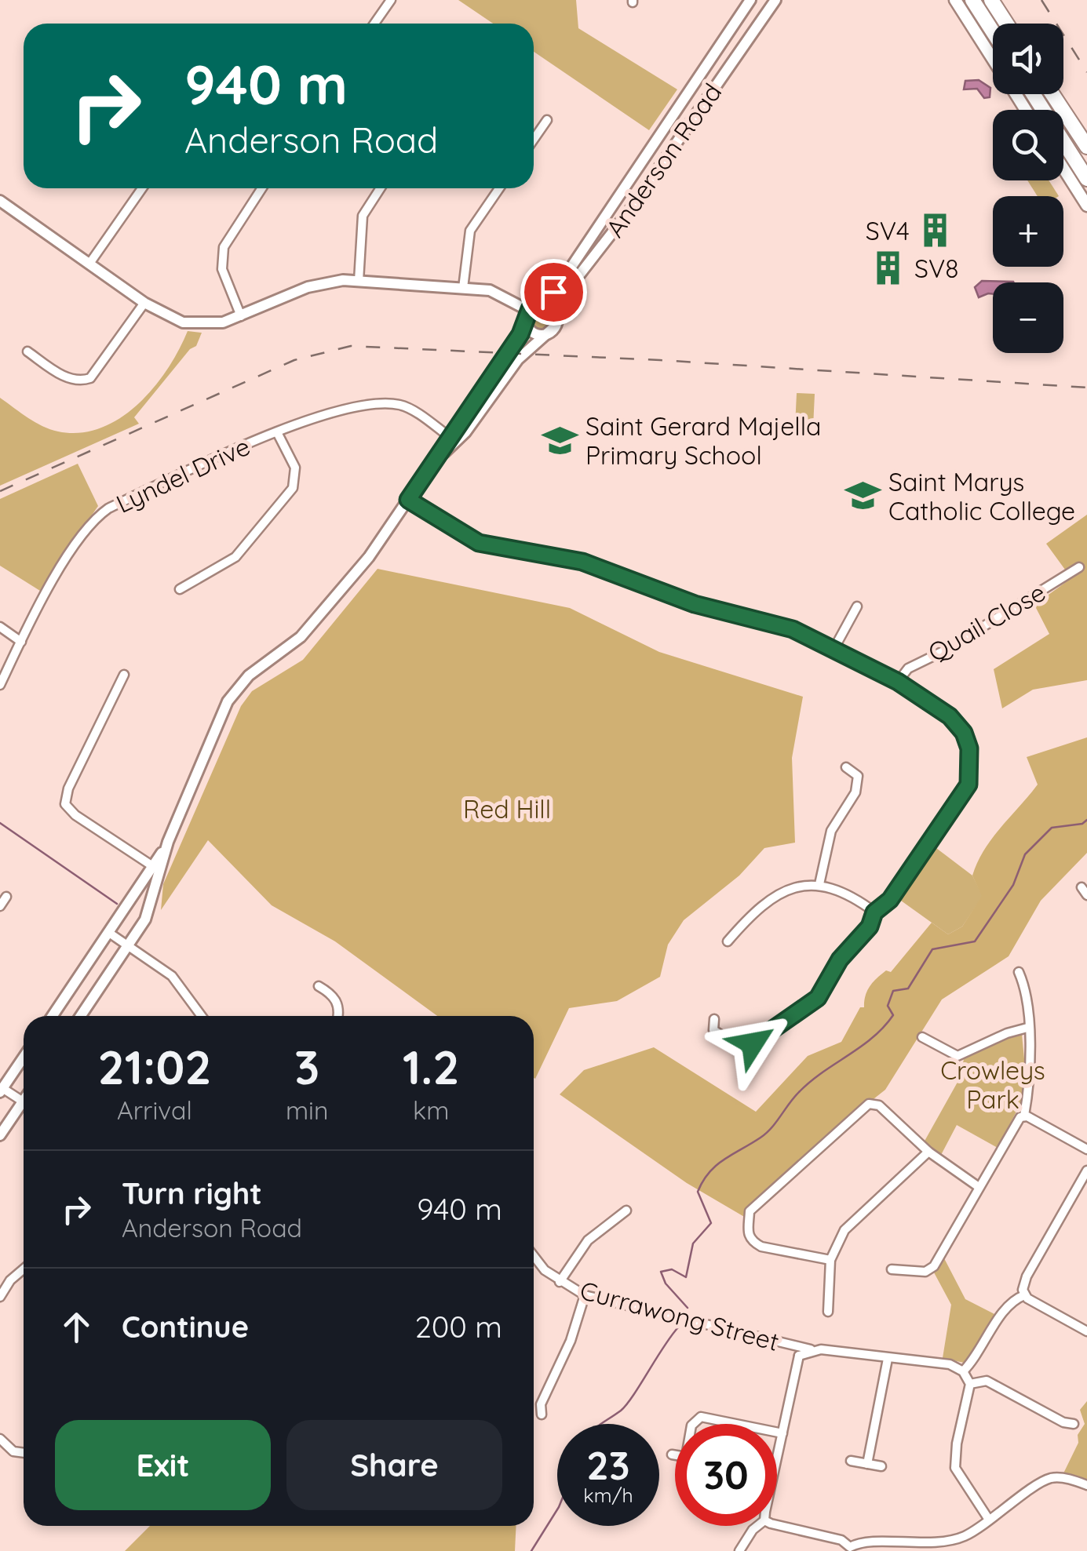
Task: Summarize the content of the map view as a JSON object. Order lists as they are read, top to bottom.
{
  "streets": {
    "street": [
      "Anderson Road",
      "Lyndel Drive",
      "Quail Close",
      "Currawong Street"
    ]
  },
  "crossings": [
    ["Anderson Road", "Lyndel Drive"]
  ],
  "parks": ["Red Hill", "Crowleys Park"],
  "places": {
    "building": ["SV4", "SV8"],
    "school or university": ["Saint Gerard Majella Primary School", "Saint Marys Catholic College"]
  },
  "page": {
    "map_buttons": ["+", "−"],
    "turn": ["940 m", "Anderson Road"],
    "eta": [
      "21:02",
      "Arrival",
      "3",
      "min",
      "1.2",
      "km"
    ],
    "list": [
      {
        "name": "Turn right",
        "note": "Anderson Road",
        "value": "940 m"
      },
      {
        "name": "Continue",
        "value": "200 m"
      }
    ],
    "buttons": ["Exit", "Share"],
    "speed": "23 km/h",
    "limit": "30"
  }
}
